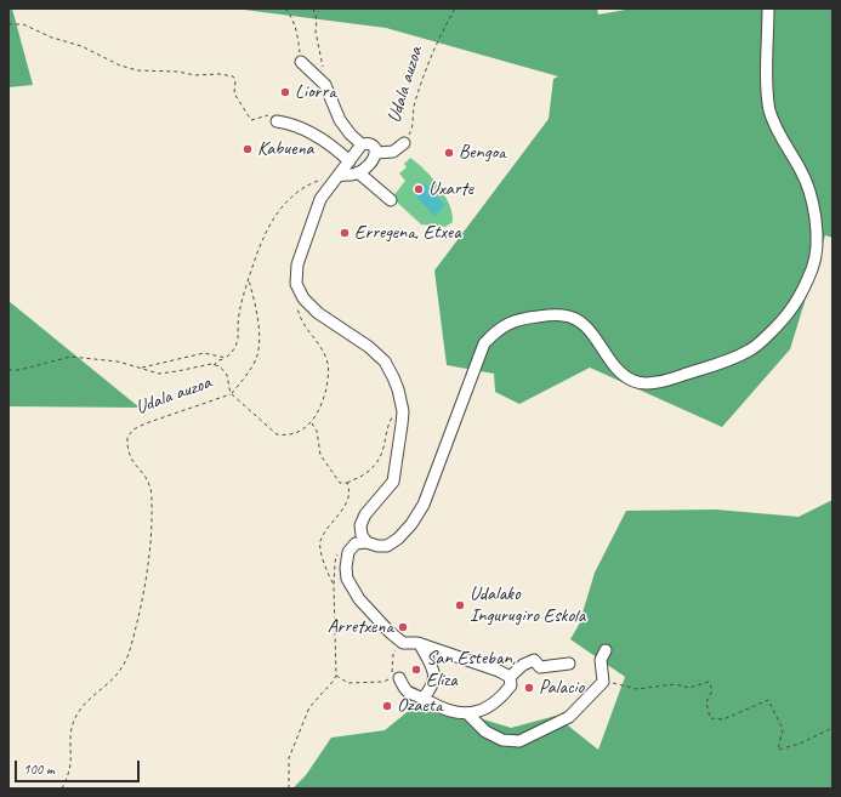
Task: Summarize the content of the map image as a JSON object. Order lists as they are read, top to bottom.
{
  "streets": {
    "street": ["Udala auzoa"]
  },
  "places": [
    "Liorra",
    "Kabuena",
    "Bengoa",
    "Uxarte",
    "Erregena, Etxea",
    "Udalako Ingurugiro Eskola",
    "Arretxena",
    "San Esteban, Eliza",
    "Palacio",
    "Ozaeta"
  ],
  "scale_bar": "100 m"
}
